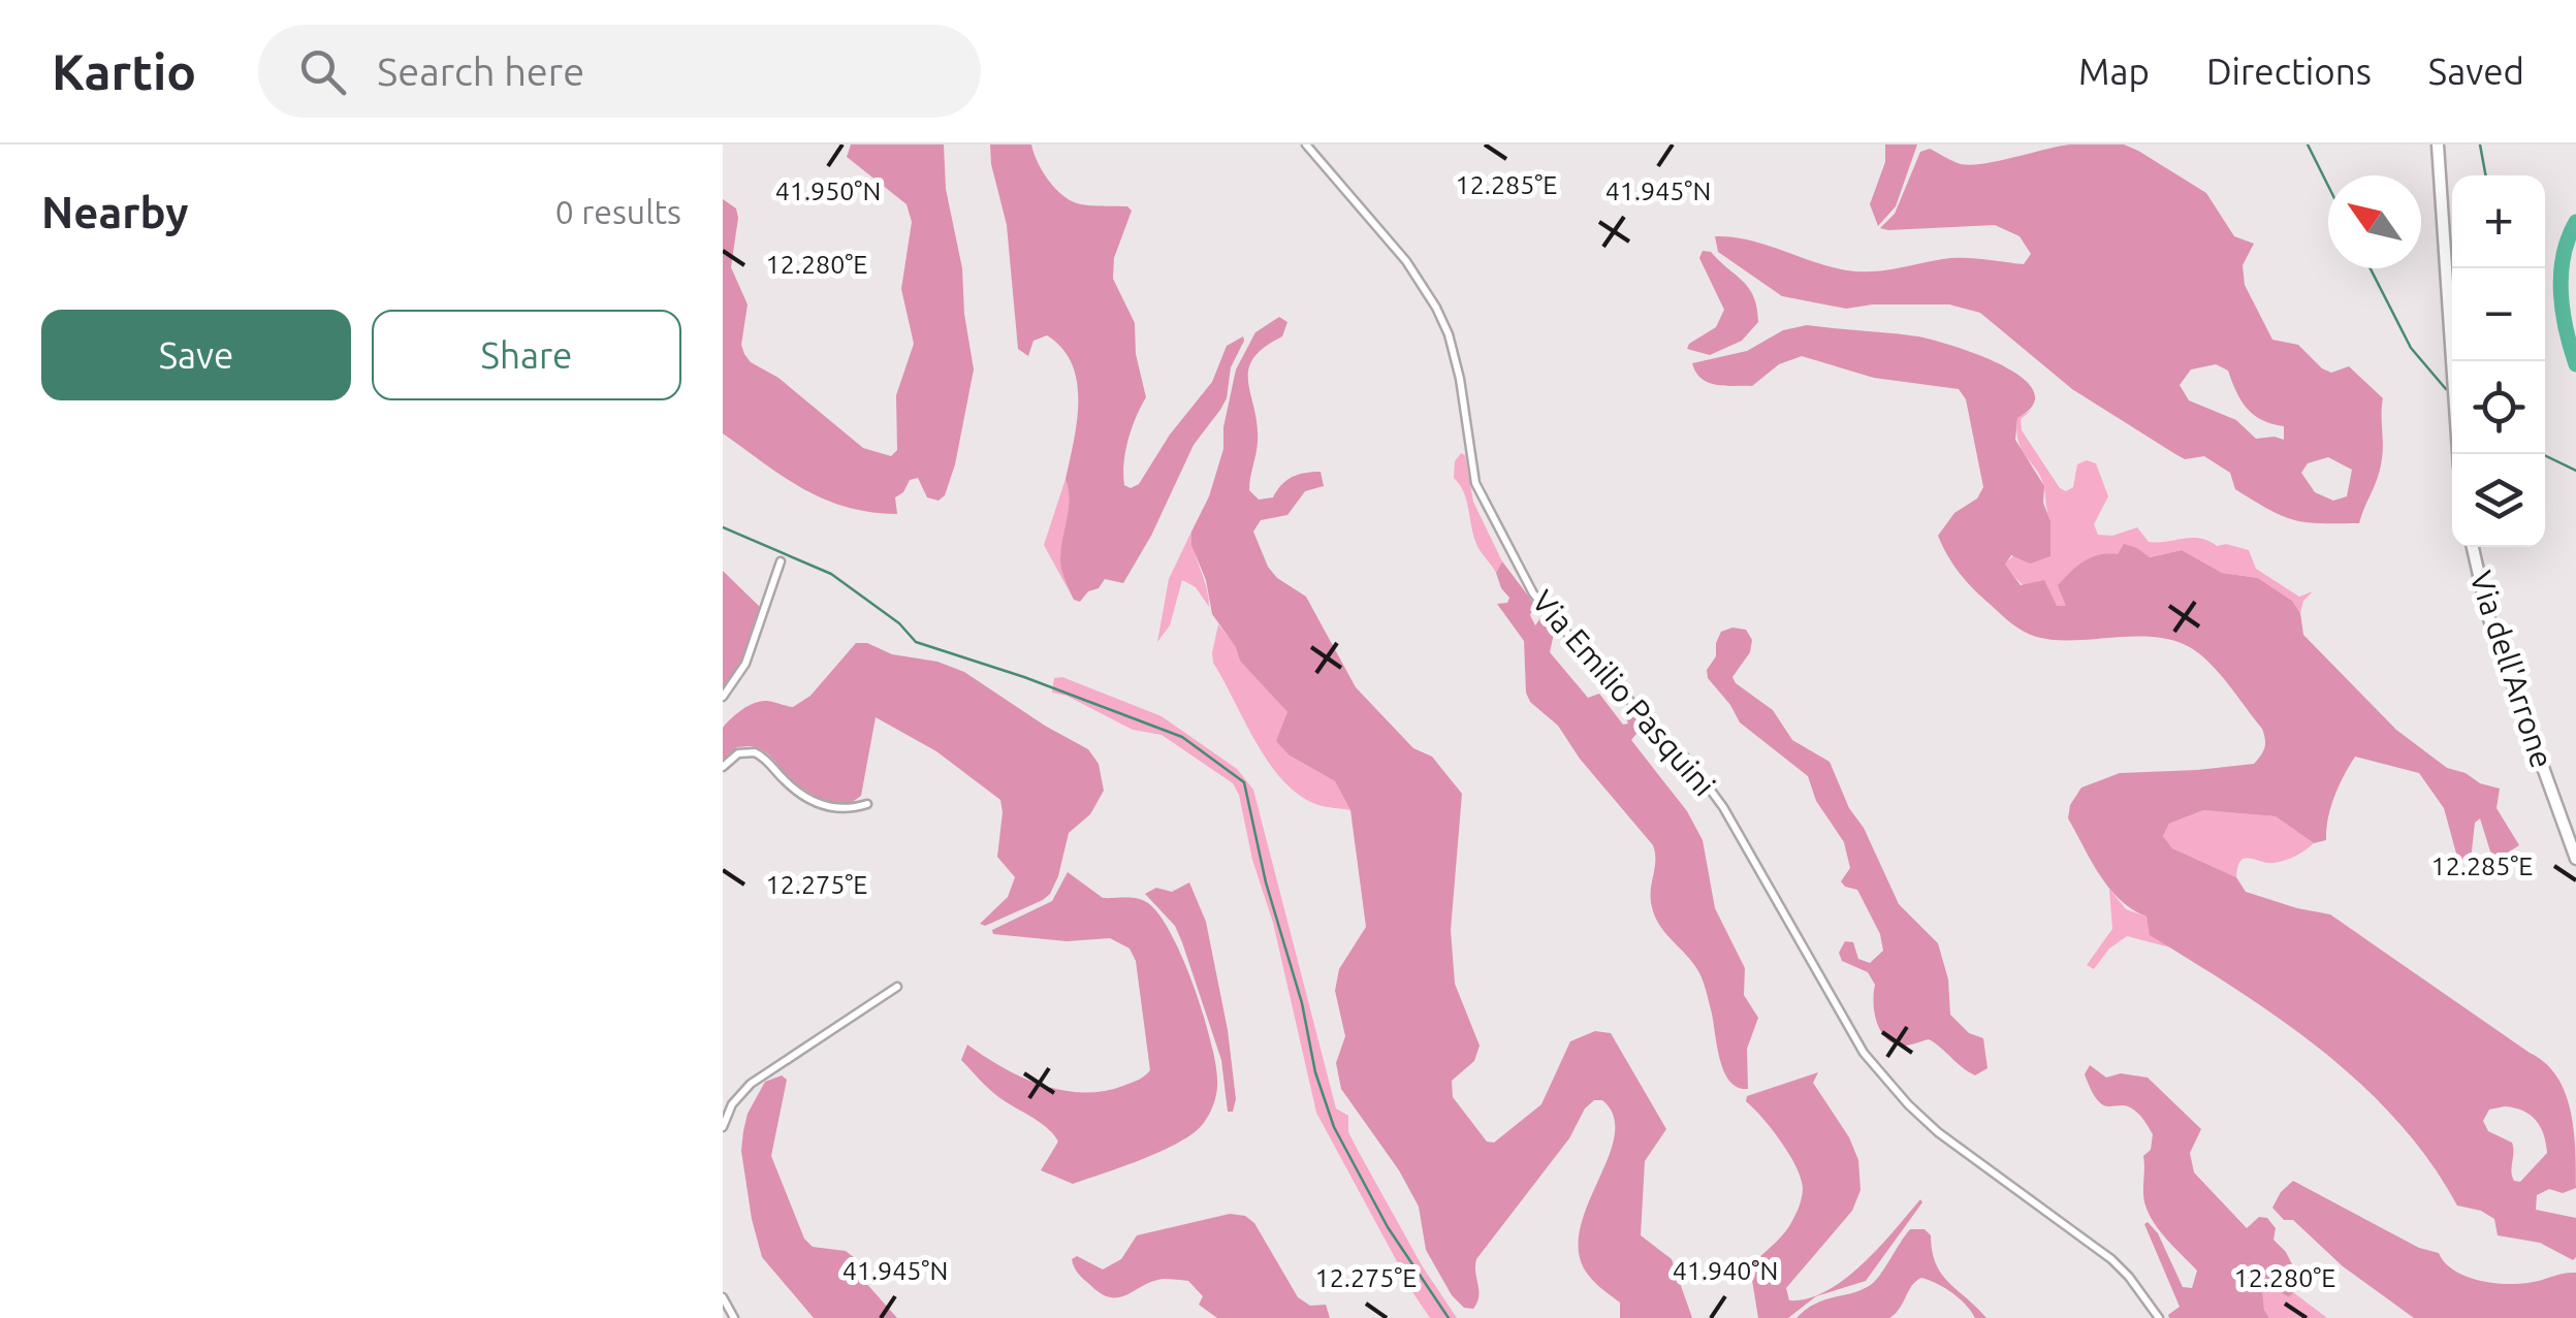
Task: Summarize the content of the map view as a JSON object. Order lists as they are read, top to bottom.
{
  "streets": {
    "street": ["Via dell'Arrone", "Via Emilio Pasquini"]
  },
  "north": "top left",
  "page": {
    "header": "Kartio",
    "search": "Search here",
    "nav": ["Map", "Directions", "Saved"],
    "heading": ["Nearby", "0 results"],
    "map_buttons": ["+", "−"],
    "buttons": ["Save", "Share"]
  },
  "coordinates": [
    "12.285°E",
    "41.950°N",
    "41.945°N",
    "12.280°E",
    "12.275°E",
    "41.940°N"
  ]
}
